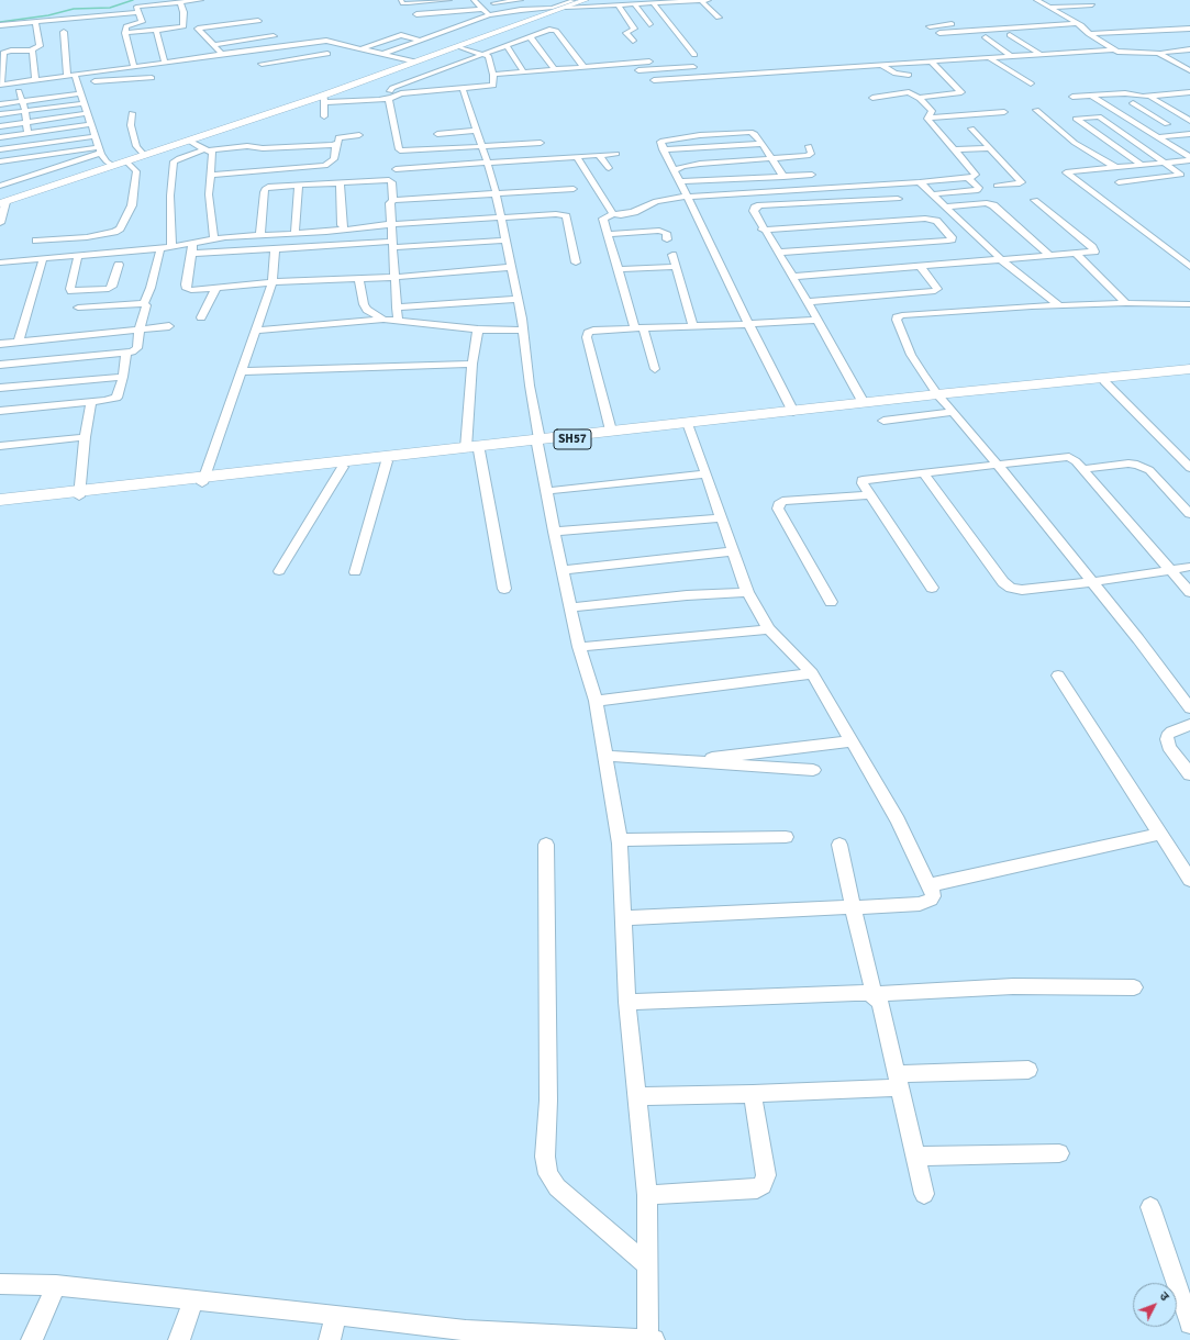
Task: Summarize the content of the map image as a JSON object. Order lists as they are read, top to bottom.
{
  "streets": {
    "main road": ["SH57"]
  },
  "north": "top right"
}
